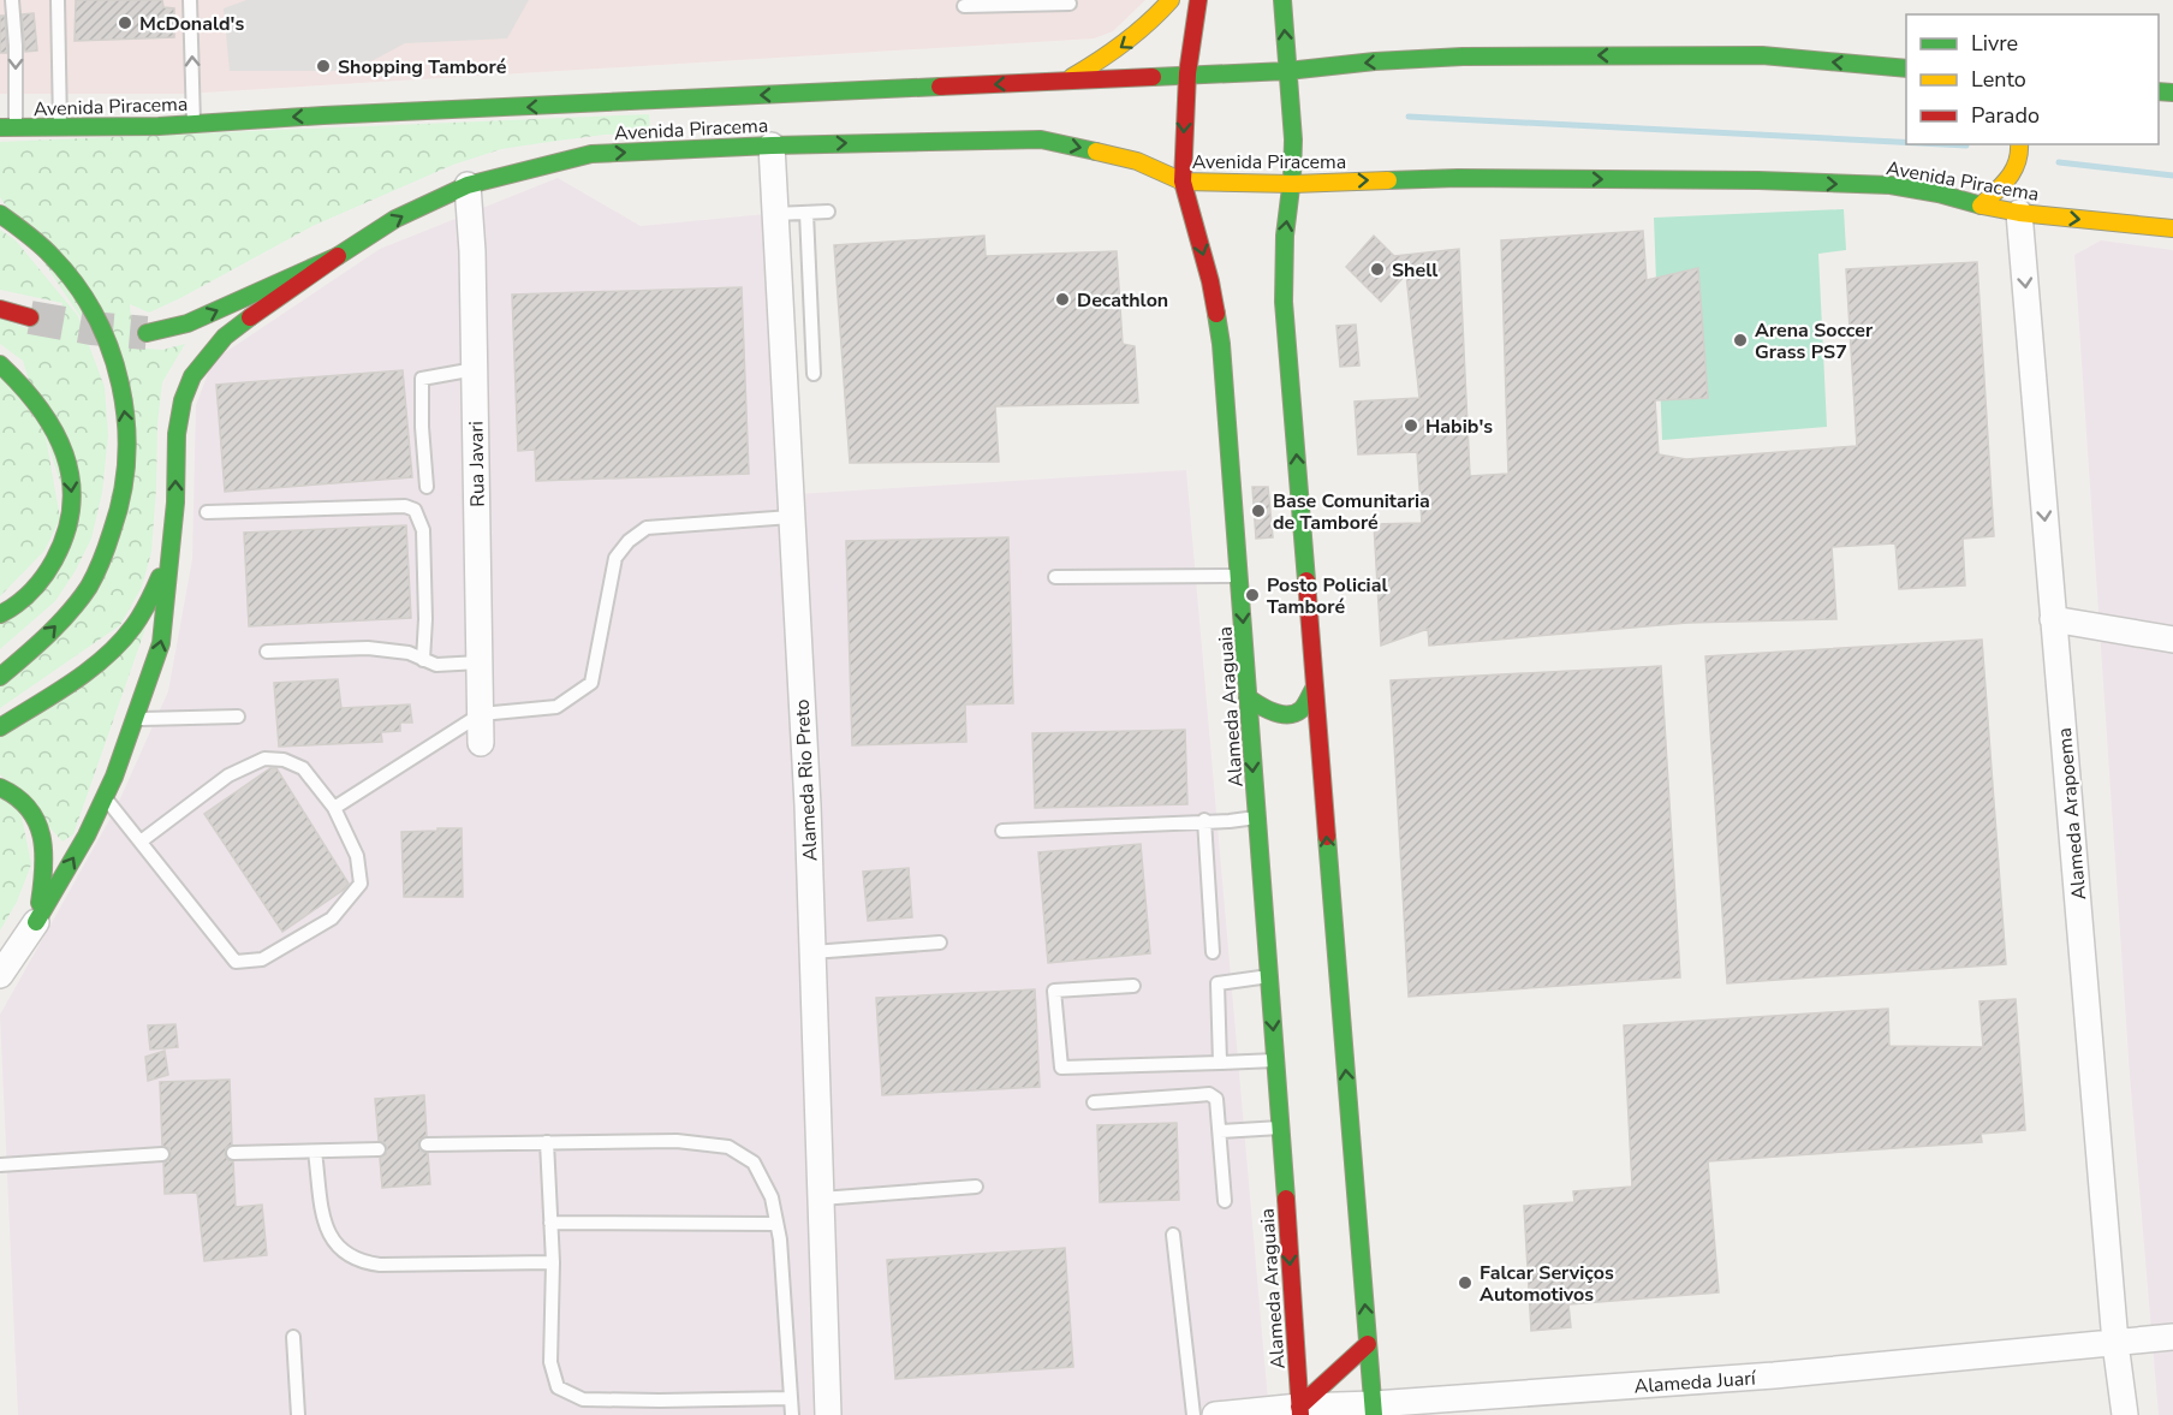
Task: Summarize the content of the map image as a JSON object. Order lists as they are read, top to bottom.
{
  "streets": {
    "main road": ["Avenida Piracema", "Alameda Araguaia"],
    "street": [
      "Rua Javari",
      "Alameda Rio Preto",
      "Alameda Arapoema",
      "Alameda Juarí"
    ]
  },
  "crossings": [
    ["Avenida Piracema", "Rua Javari"],
    ["Avenida Piracema", "Alameda Araguaia"],
    ["Avenida Piracema", "Alameda Rio Preto"],
    ["Avenida Piracema", "Alameda Arapoema"],
    ["Alameda Araguaia", "Alameda Juarí"],
    ["Alameda Arapoema", "Alameda Juarí"]
  ],
  "places": [
    "McDonald's",
    "Shopping Tamboré",
    "Shell",
    "Decathlon",
    "Arena Soccer Grass PS7",
    "Habib's",
    "Base Comunitaria de Tamboré",
    "Posto Policial Tamboré",
    "Falcar Serviços Automotivos"
  ],
  "legend": ["Livre", "Lento", "Parado"]
}
